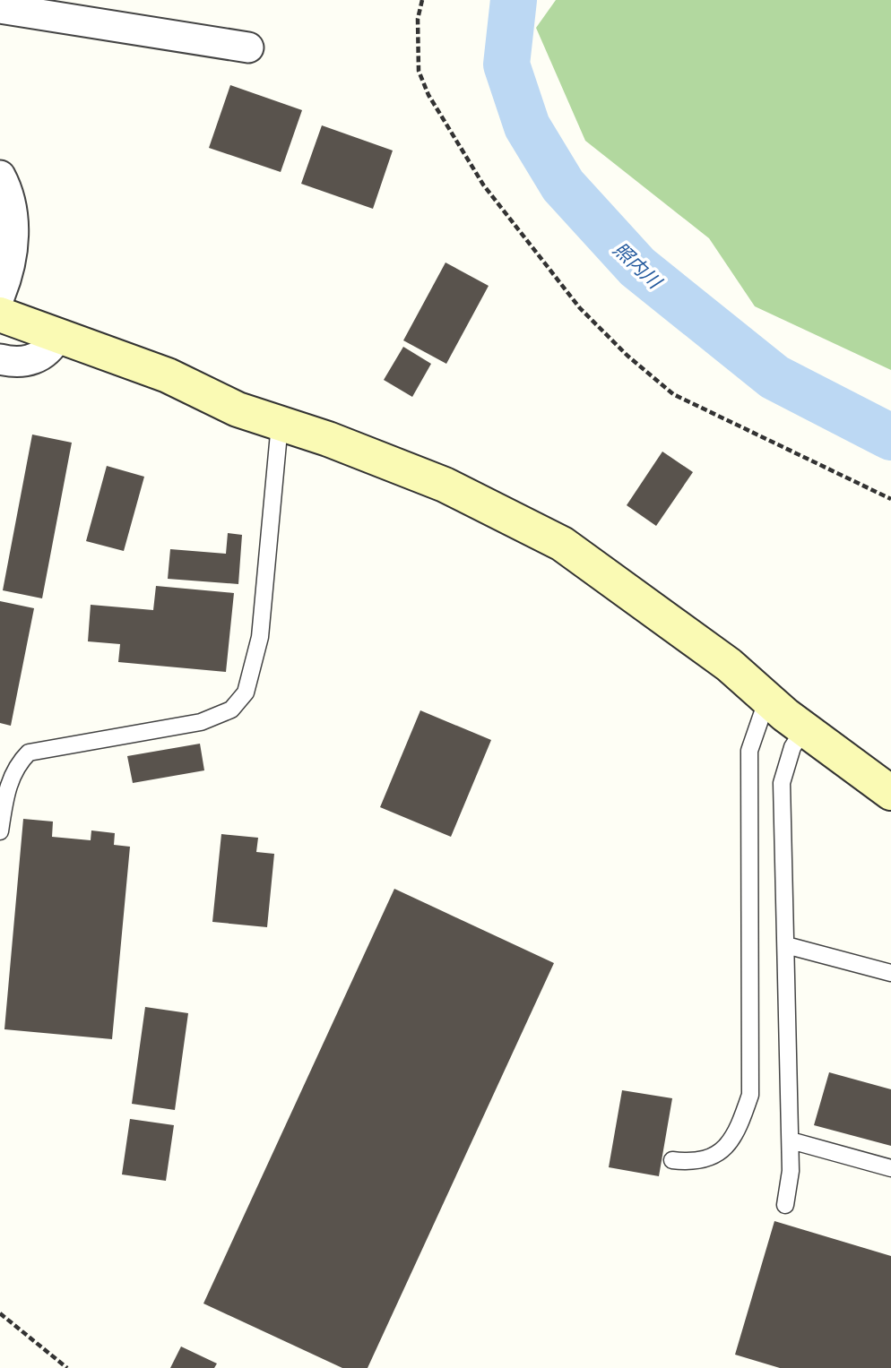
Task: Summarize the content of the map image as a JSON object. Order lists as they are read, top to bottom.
{
  "water": ["照内川"]
}
